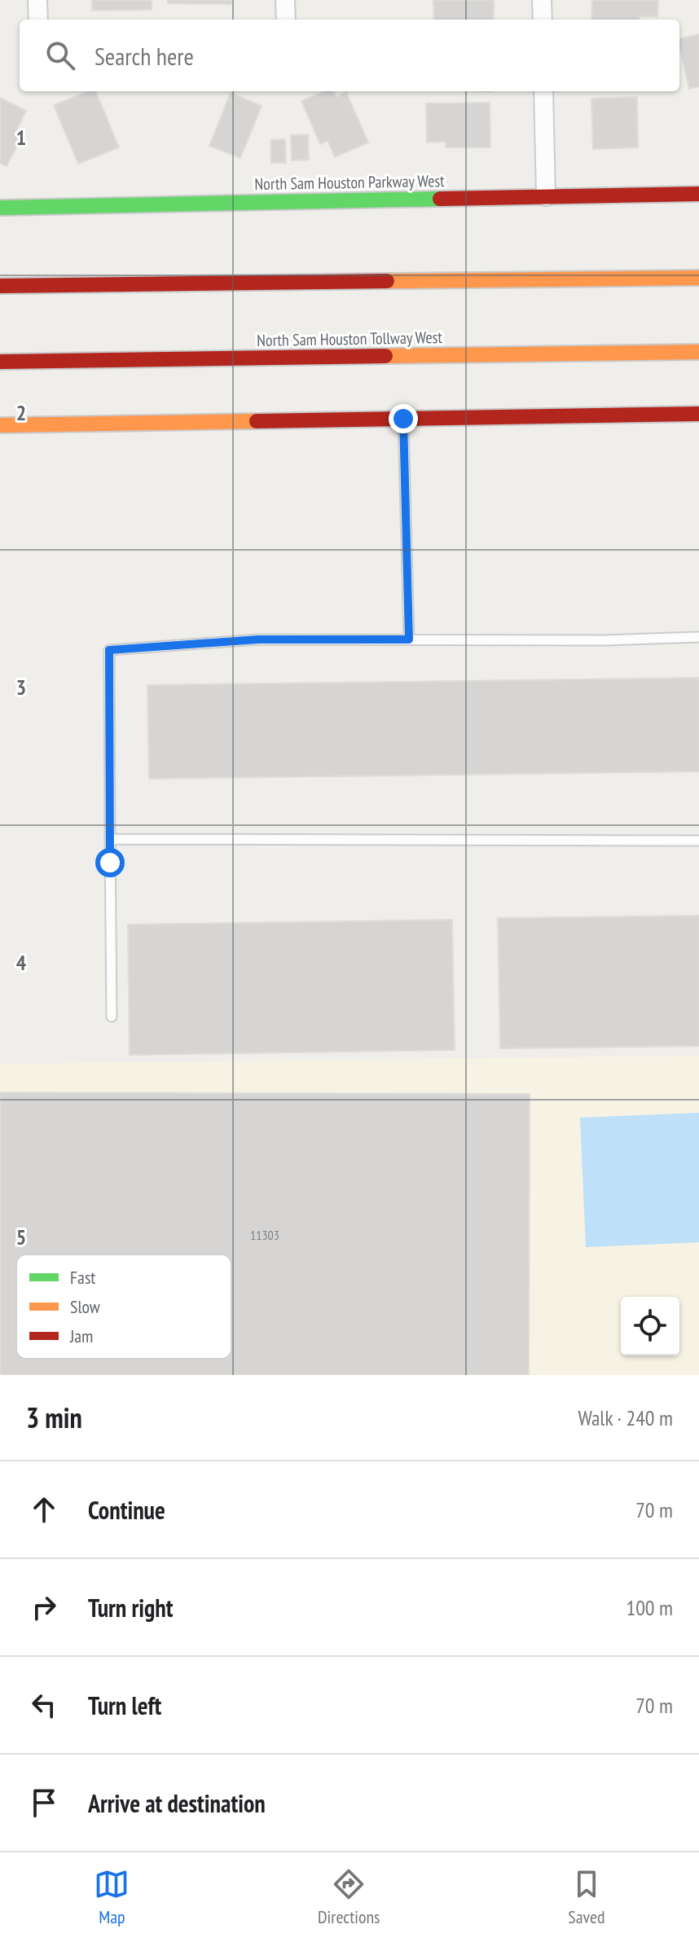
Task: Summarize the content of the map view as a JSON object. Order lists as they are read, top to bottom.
{
  "streets": {
    "main road": ["North Sam Houston Parkway West", "North Sam Houston Tollway West"]
  },
  "house_numbers": ["11303"],
  "legend": ["Fast", "Slow", "Jam"],
  "page": {
    "search": "Search here",
    "heading": ["3 min", "Walk · 240 m"],
    "list": [
      ["Continue", "70 m"],
      ["Turn right", "100 m"],
      ["Turn left", "70 m"],
      "Arrive at destination"
    ],
    "nav": ["Map", "Directions", "Saved"]
  },
  "grid": {
    "rows": [
      "1",
      "2",
      "3",
      "4",
      "5"
    ]
  }
}
